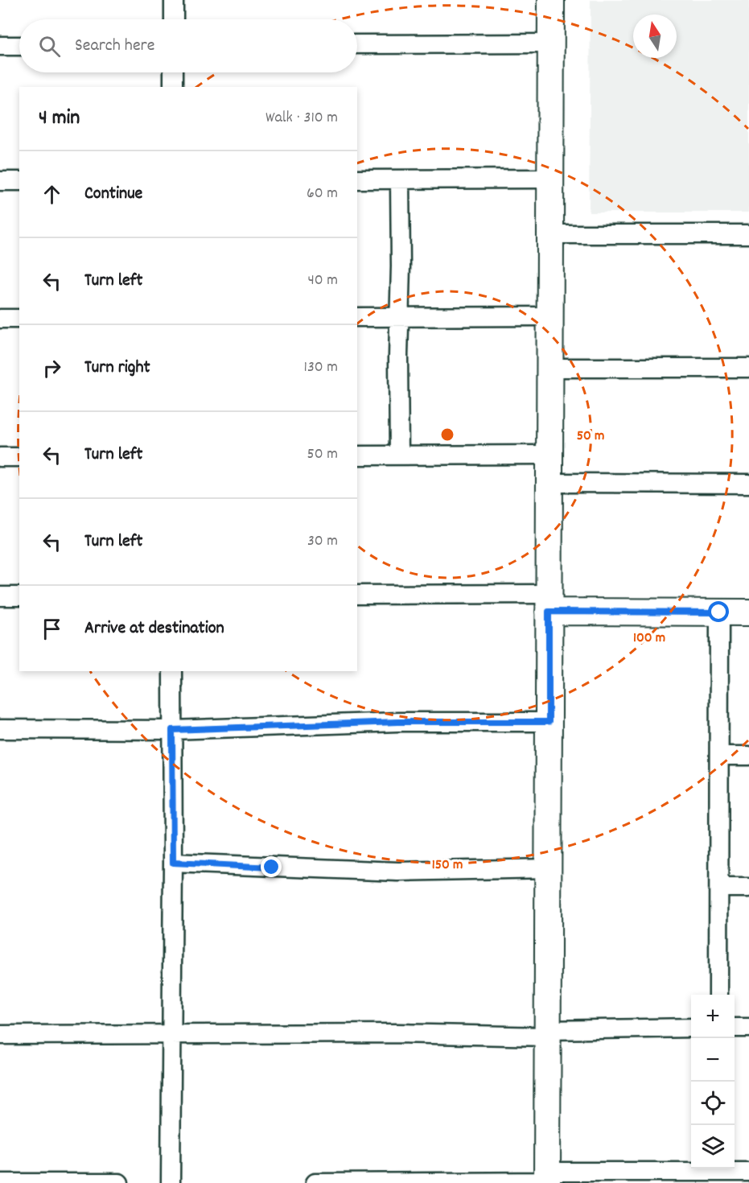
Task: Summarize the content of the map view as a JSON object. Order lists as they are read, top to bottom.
{
  "north": "top",
  "page": {
    "search": "Search here",
    "heading": ["4 min", "Walk · 310 m"],
    "list": [
      ["Continue", "60 m"],
      ["Turn left", "40 m"],
      ["Turn right", "130 m"],
      ["Turn left", "50 m"],
      ["Turn left", "30 m"],
      "Arrive at destination"
    ],
    "map_buttons": ["+", "−"]
  },
  "rings": ["50 m", "100 m", "150 m"]
}
